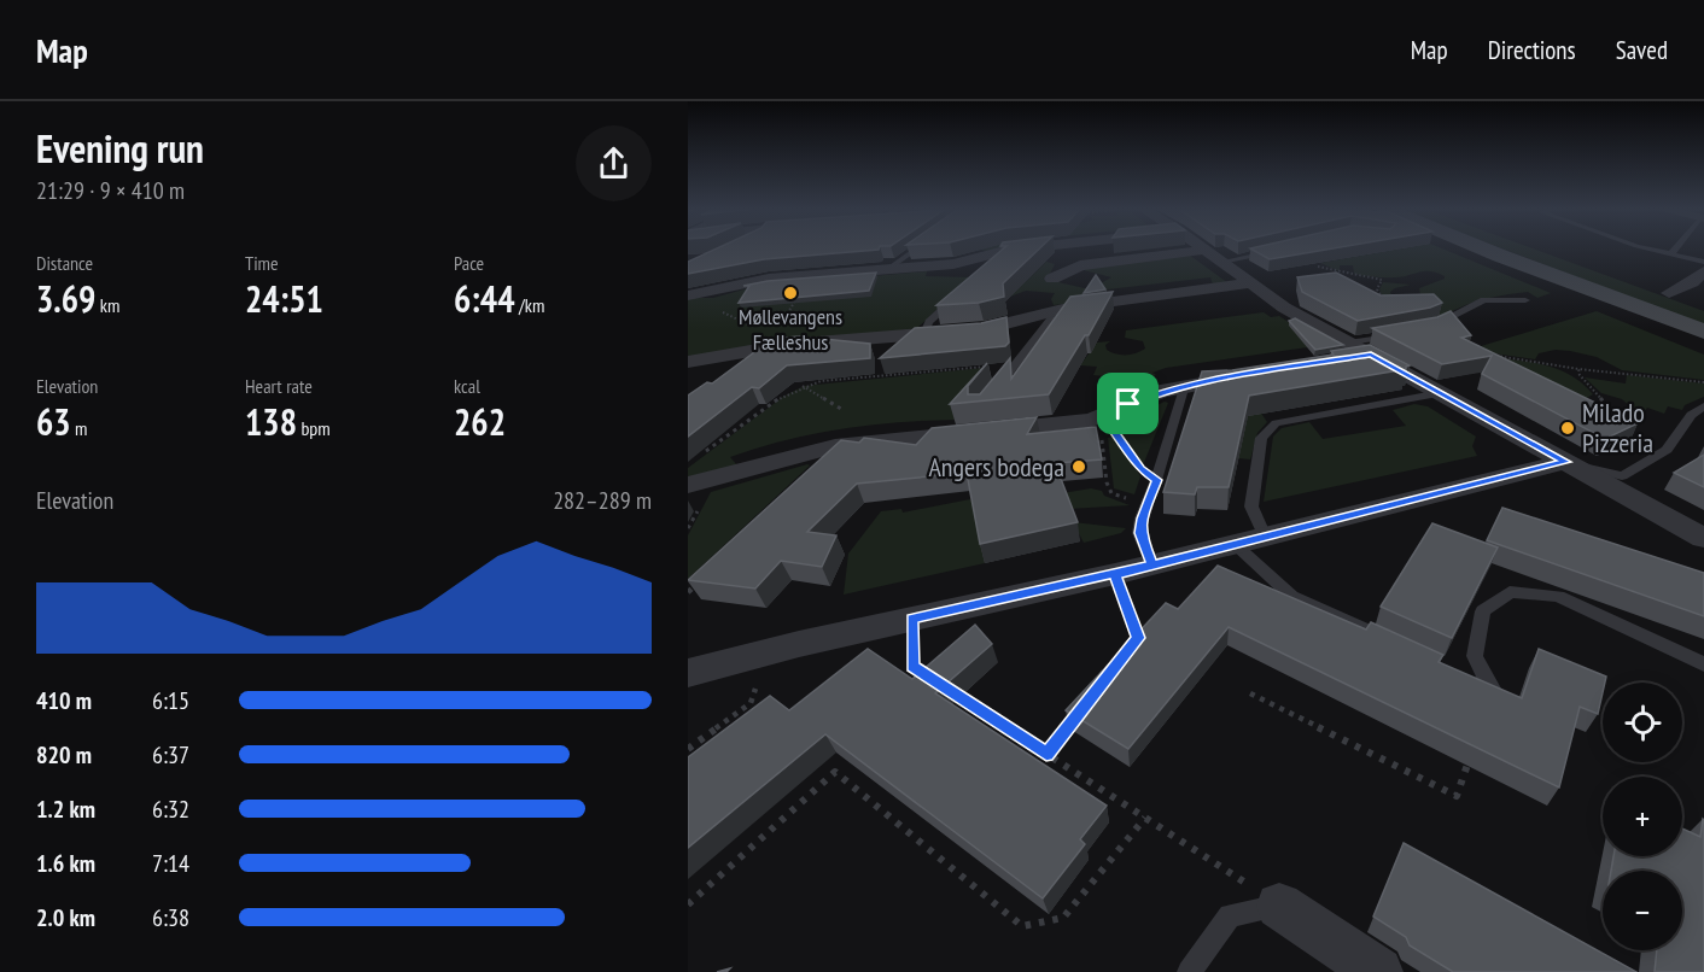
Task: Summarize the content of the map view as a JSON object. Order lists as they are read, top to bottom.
{
  "places": ["Møllevangens Fælleshus", "Milado Pizzeria", "Angers bodega"],
  "page": {
    "header": "Map",
    "nav": ["Map", "Directions", "Saved"],
    "heading": ["Evening run", "21:29 · 9 × 410 m"],
    "stats": [
      ["Distance", "3.69 km"],
      ["Time", "24:51"],
      ["Pace", "6:44 /km"],
      ["Elevation", "63 m"],
      ["Heart rate", "138 bpm"],
      ["kcal", "262"]
    ],
    "chart": ["Elevation", "282–289 m"],
    "list": [
      {
        "name": "410 m",
        "note": "6:15"
      },
      {
        "name": "820 m",
        "note": "6:37"
      },
      {
        "name": "1.2 km",
        "note": "6:32"
      },
      {
        "name": "1.6 km",
        "note": "7:14"
      },
      {
        "name": "2.0 km",
        "note": "6:38"
      }
    ],
    "map_buttons": ["+", "−"]
  }
}
